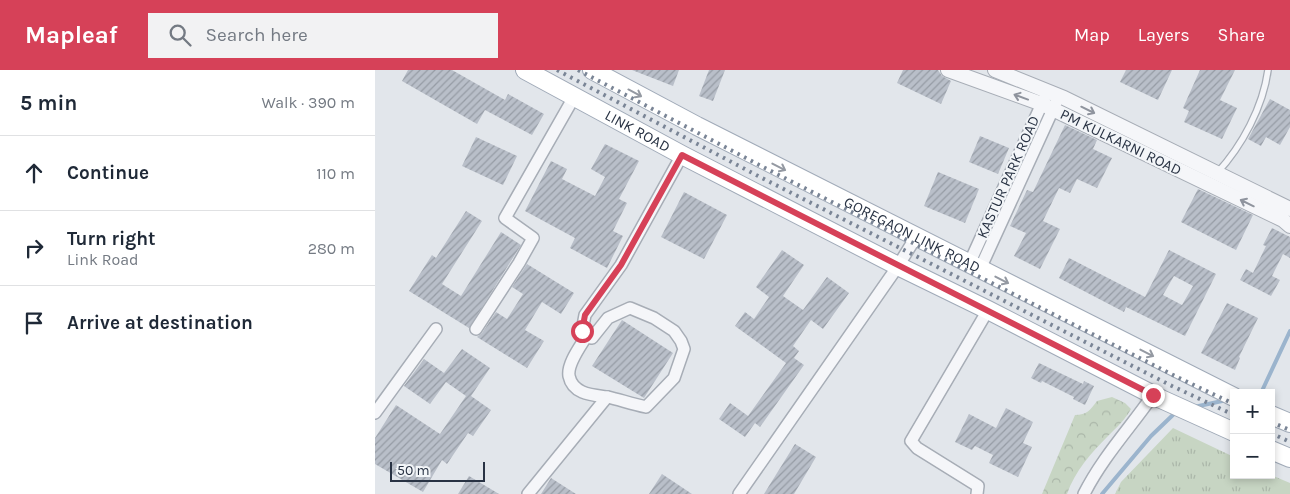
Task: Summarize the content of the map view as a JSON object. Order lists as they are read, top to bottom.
{
  "streets": {
    "main road": ["LINK ROAD", "GOREGAON LINK ROAD"],
    "street": ["PM KULKARNI ROAD", "KASTUR PARK ROAD"]
  },
  "crossings": [
    ["PM KULKARNI ROAD", "KASTUR PARK ROAD"],
    ["KASTUR PARK ROAD", "GOREGAON LINK ROAD"]
  ],
  "one_way": ["GOREGAON LINK ROAD"],
  "scale_bar": "50 m",
  "page": {
    "header": "Mapleaf",
    "search": "Search here",
    "nav": ["Map", "Layers", "Share"],
    "heading": ["5 min", "Walk · 390 m"],
    "list": [
      ["Continue", "110 m"],
      ["Turn right", "Link Road", "280 m"],
      "Arrive at destination"
    ],
    "map_buttons": ["+", "−"],
    "scale": "50 m"
  }
}
